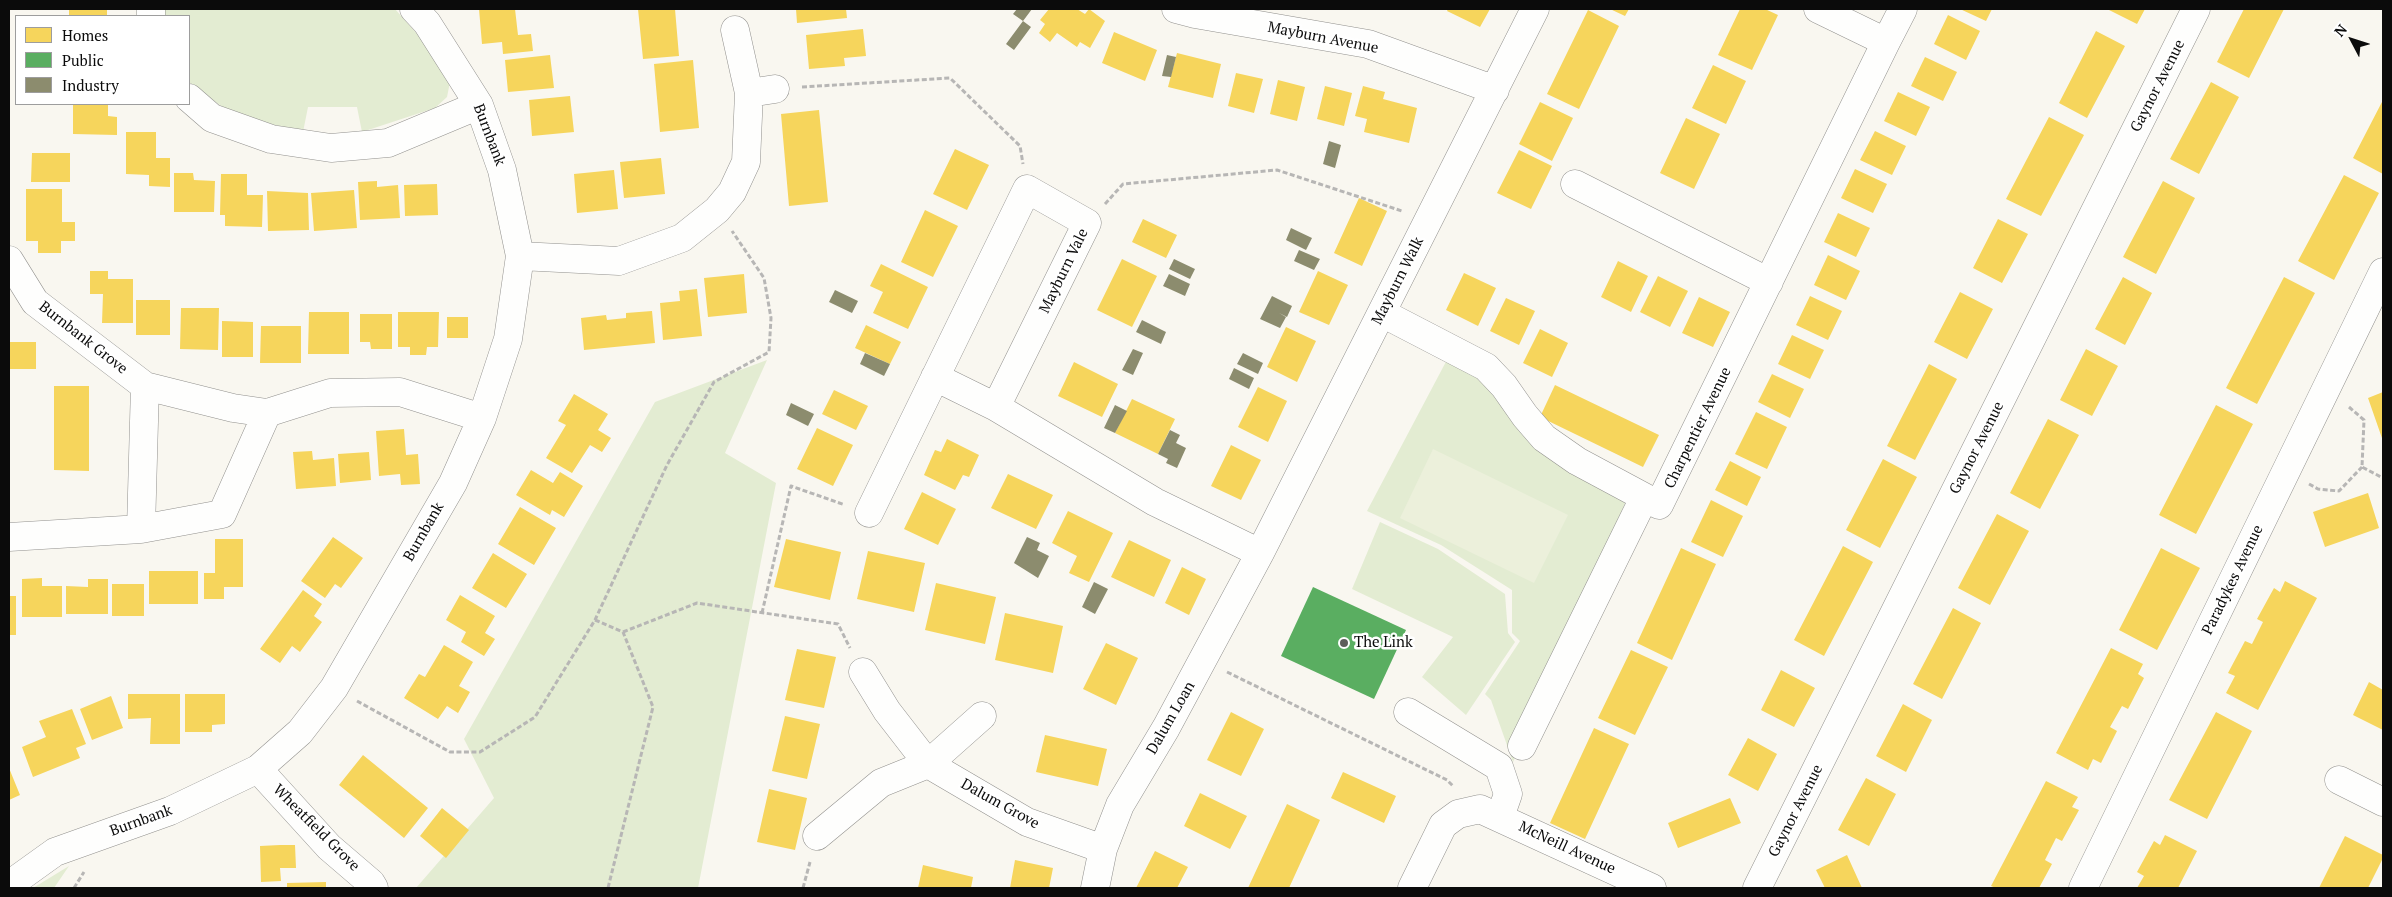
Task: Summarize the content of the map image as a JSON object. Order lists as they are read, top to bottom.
{
  "streets": {
    "street": [
      "Mayburn Avenue",
      "Gaynor Avenue",
      "Burnbank",
      "Mayburn Vale",
      "Mayburn Walk",
      "Burnbank Grove",
      "Charpentier Avenue",
      "Paradykes Avenue",
      "Dalum Loan",
      "Dalum Grove",
      "Wheatfield Grove",
      "McNeill Avenue"
    ]
  },
  "crossings": [
    ["Mayburn Avenue", "Mayburn Walk"],
    ["Burnbank", "Burnbank Grove"],
    ["Burnbank", "Wheatfield Grove"],
    ["Mayburn Walk", "Charpentier Avenue"],
    ["Mayburn Walk", "Dalum Loan"],
    ["Dalum Loan", "Dalum Grove"]
  ],
  "places": ["The Link"],
  "legend": ["Homes", "Public", "Industry"],
  "north": "top left"
}
